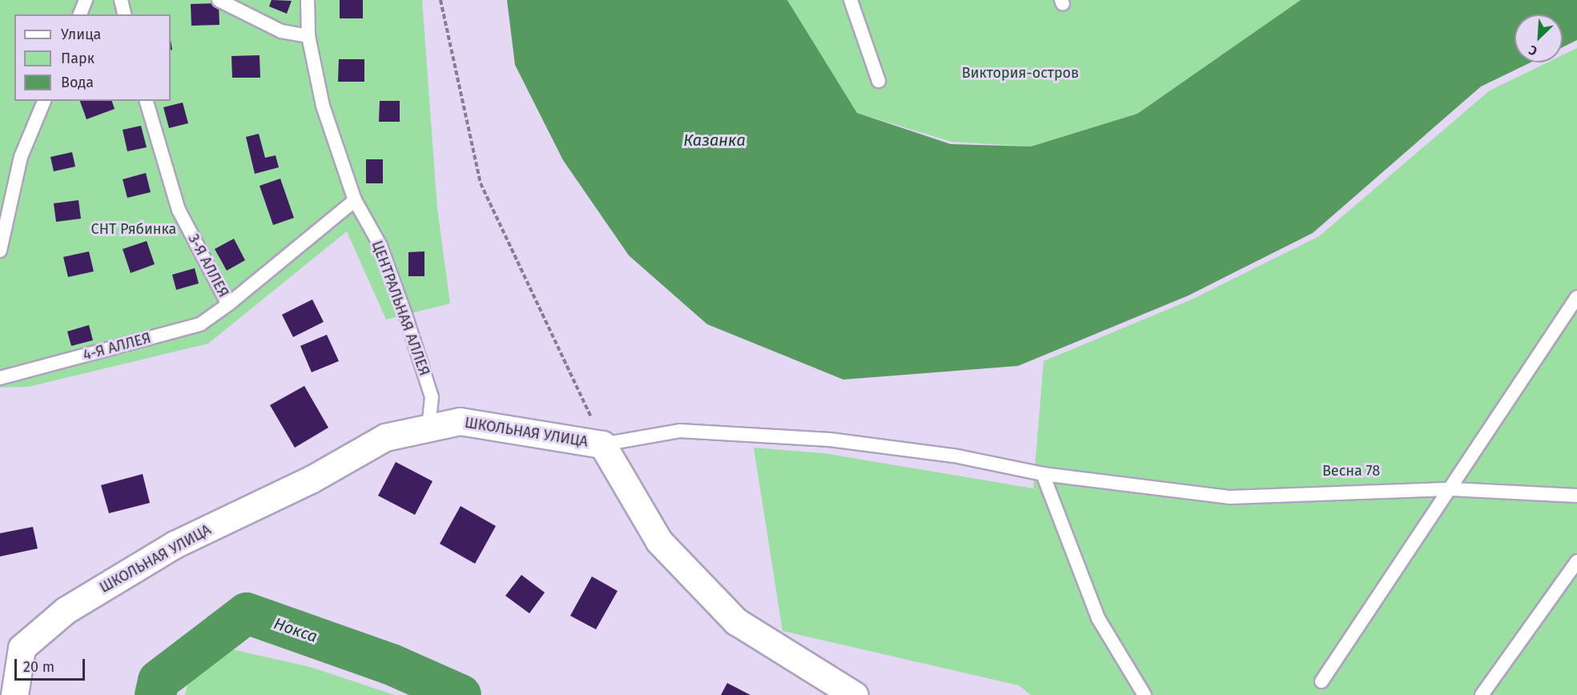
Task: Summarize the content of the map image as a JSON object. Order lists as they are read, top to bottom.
{
  "streets": {
    "street": ["ШКОЛЬНАЯ УЛИЦА"],
    "lane": ["3-Я АЛЛЕЯ", "ЦЕНТРАЛЬНАЯ АЛЛЕЯ", "4-Я АЛЛЕЯ"]
  },
  "crossings": [
    ["3-Я АЛЛЕЯ", "ЦЕНТРАЛЬНАЯ АЛЛЕЯ"],
    ["3-Я АЛЛЕЯ", "4-Я АЛЛЕЯ"],
    ["ЦЕНТРАЛЬНАЯ АЛЛЕЯ", "ШКОЛЬНАЯ УЛИЦА"]
  ],
  "water": ["Казанка", "Нокса"],
  "parks": ["Виктория-остров", "СНТ Рябинка", "Весна 78"],
  "legend": ["Улица", "Парк", "Вода"],
  "scale_bar": "20 m",
  "north": "bottom left"
}
